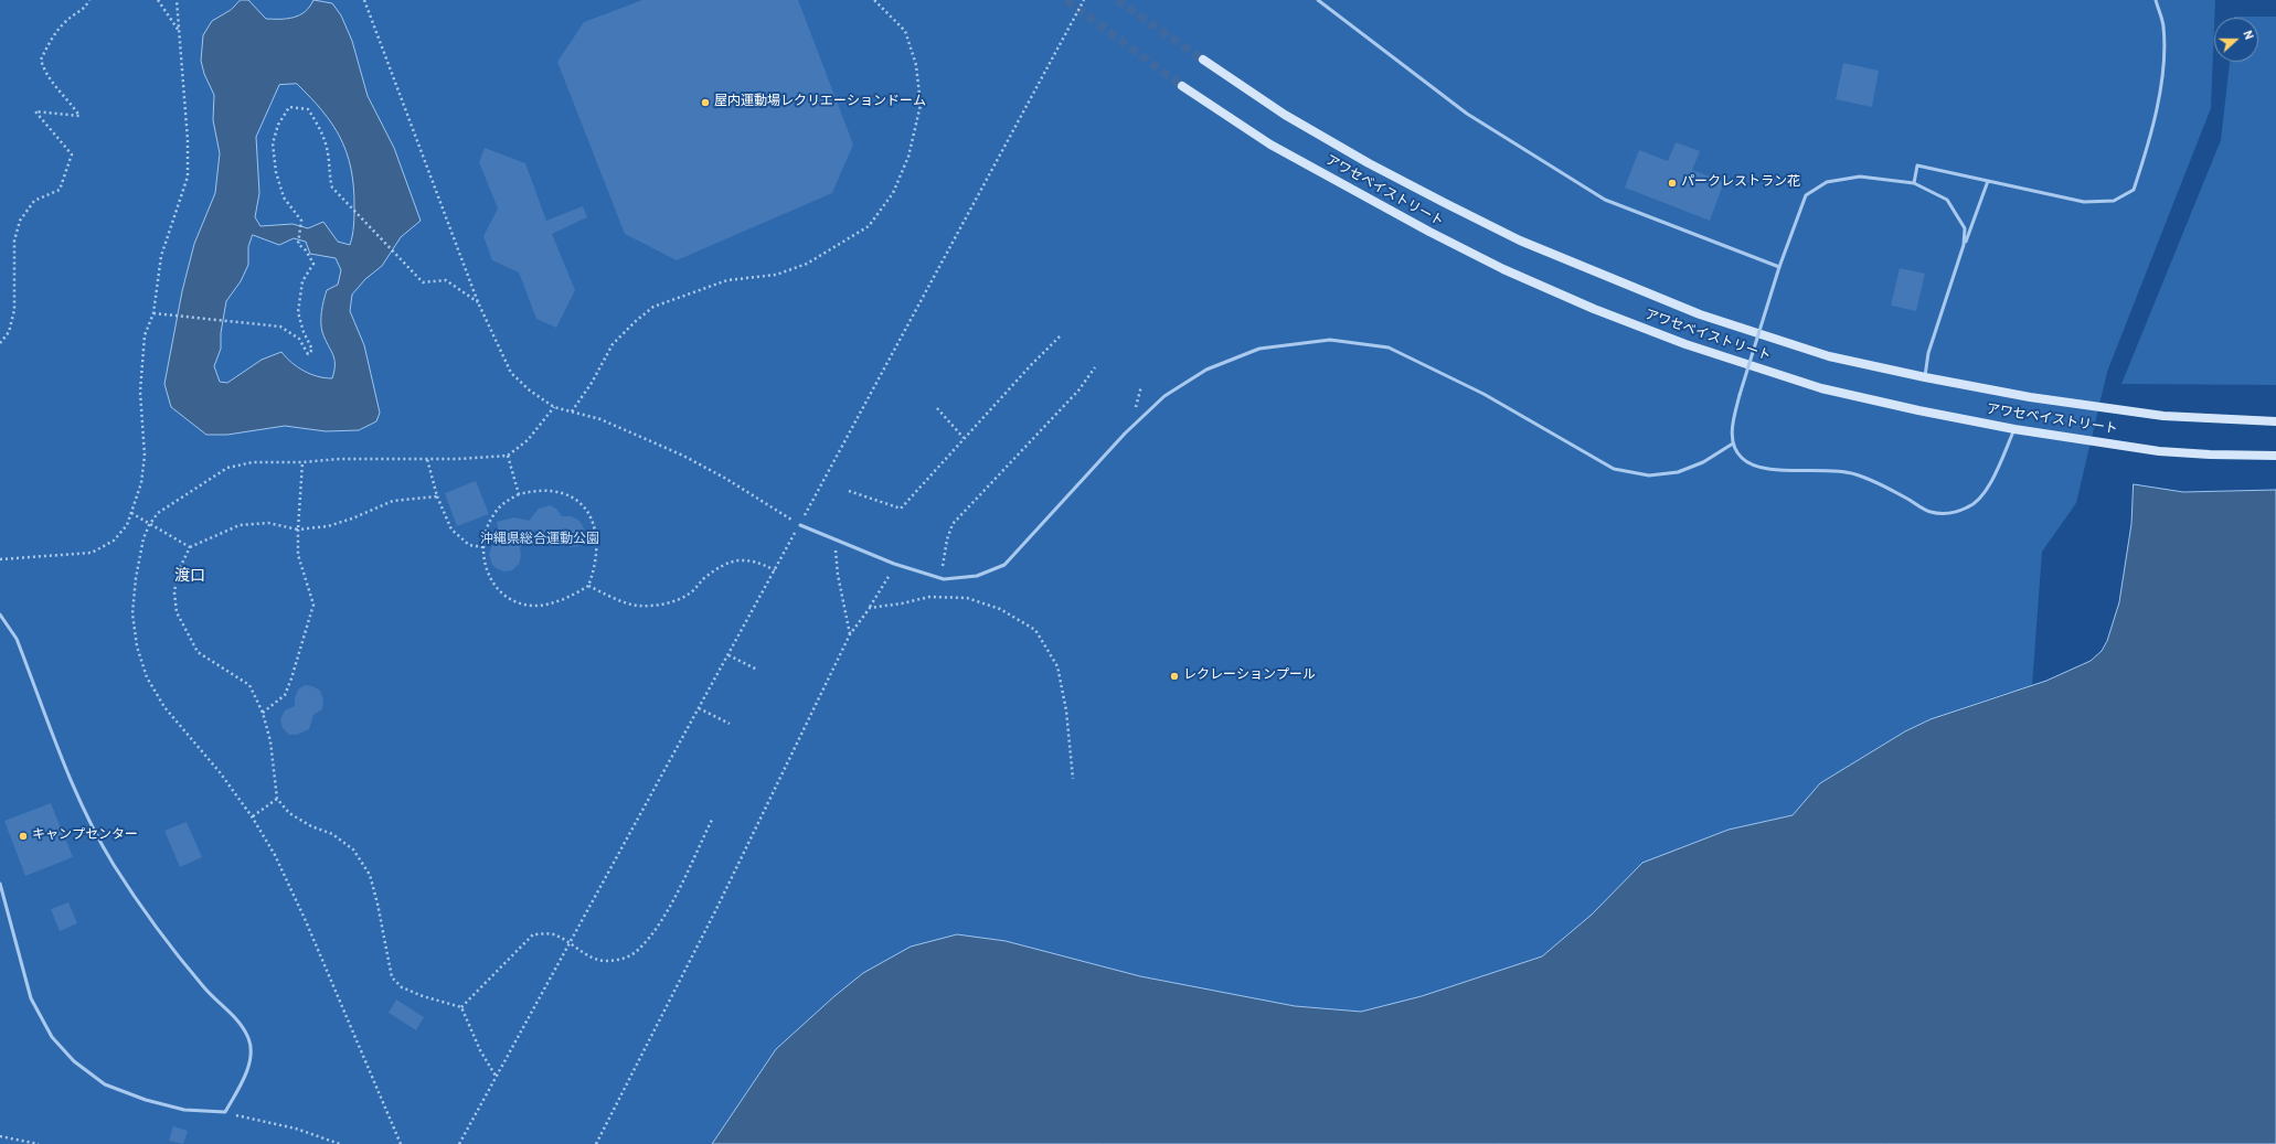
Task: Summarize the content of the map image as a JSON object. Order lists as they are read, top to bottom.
{
  "streets": {
    "main road": ["アワセベイストリート"]
  },
  "districts": ["渡口"],
  "parks": ["沖縄県総合運動公園"],
  "places": [
    "屋内運動場レクリエーションドーム",
    "パークレストラン花",
    "レクレーションプール",
    "キャンプセンター"
  ],
  "north": "right"
}
